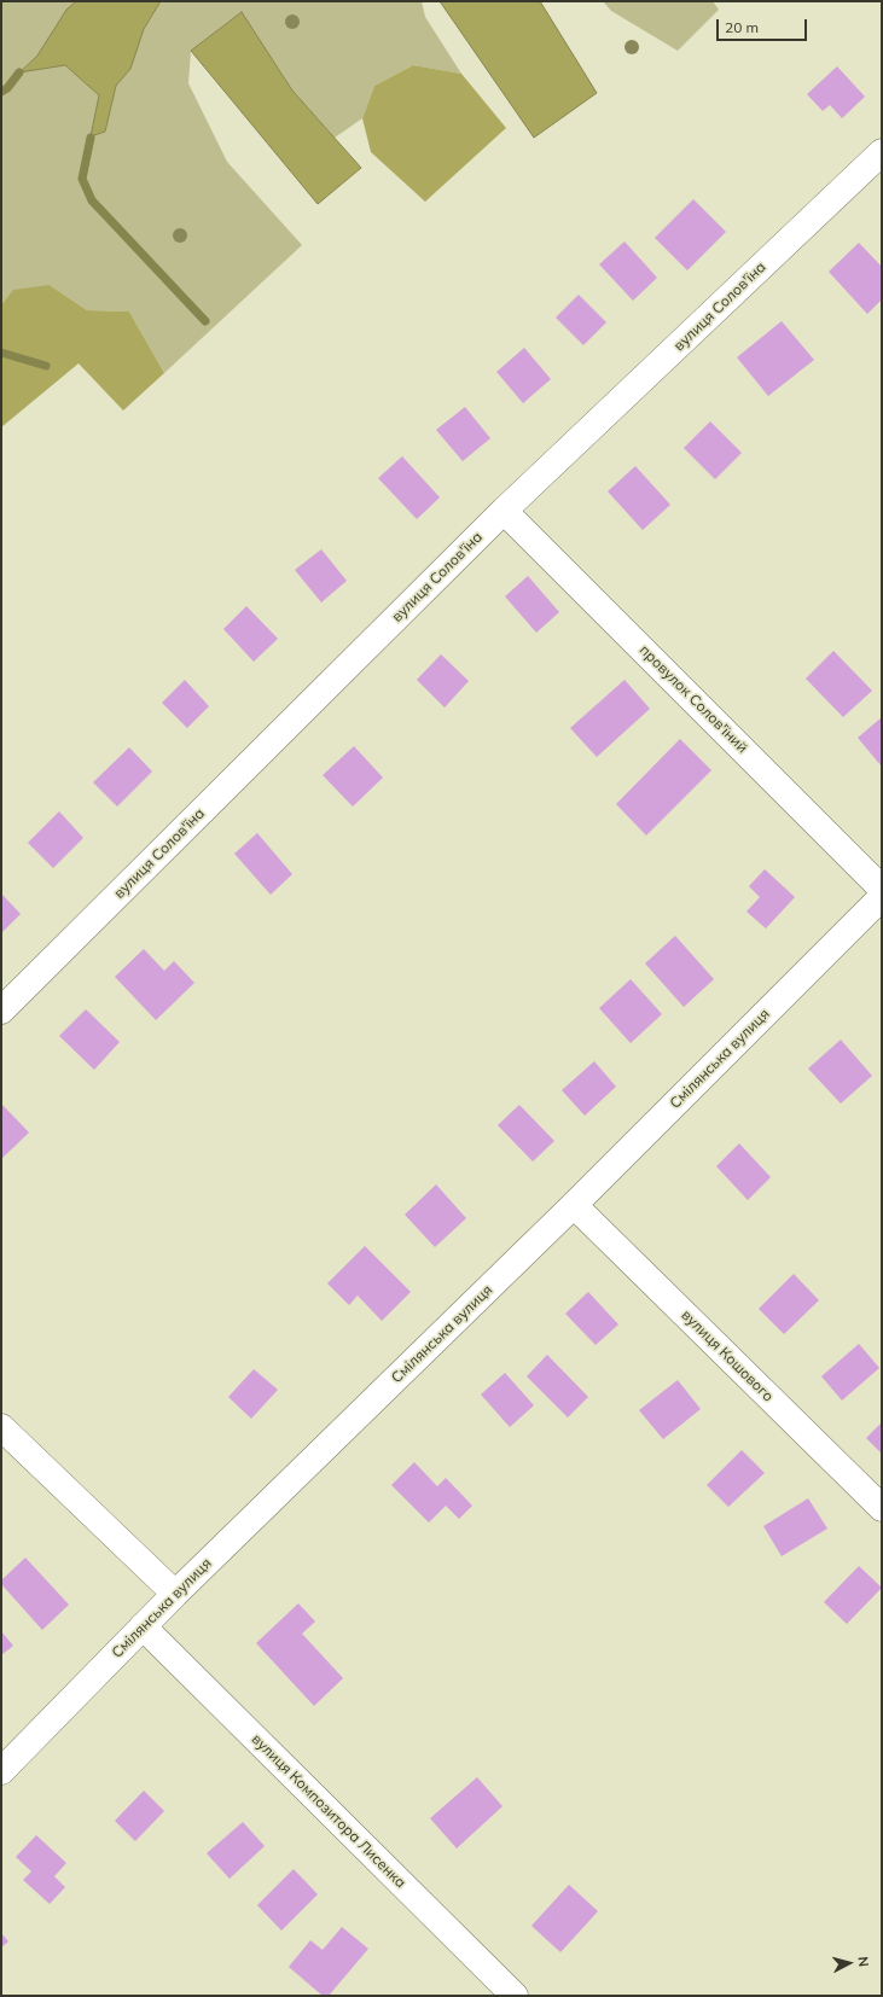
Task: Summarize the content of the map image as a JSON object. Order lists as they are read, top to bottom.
{
  "streets": {
    "street": [
      "вулиця Солов'їна",
      "провулок Солов'їний",
      "Смілянська вулиця",
      "вулиця Кошового",
      "вулиця Композитора Лисенка"
    ]
  },
  "crossings": [
    ["вулиця Солов'їна", "провулок Солов'їний"],
    ["Смілянська вулиця", "вулиця Кошового"],
    ["Смілянська вулиця", "вулиця Композитора Лисенка"]
  ],
  "scale_bar": "20 m",
  "north": "right"
}
